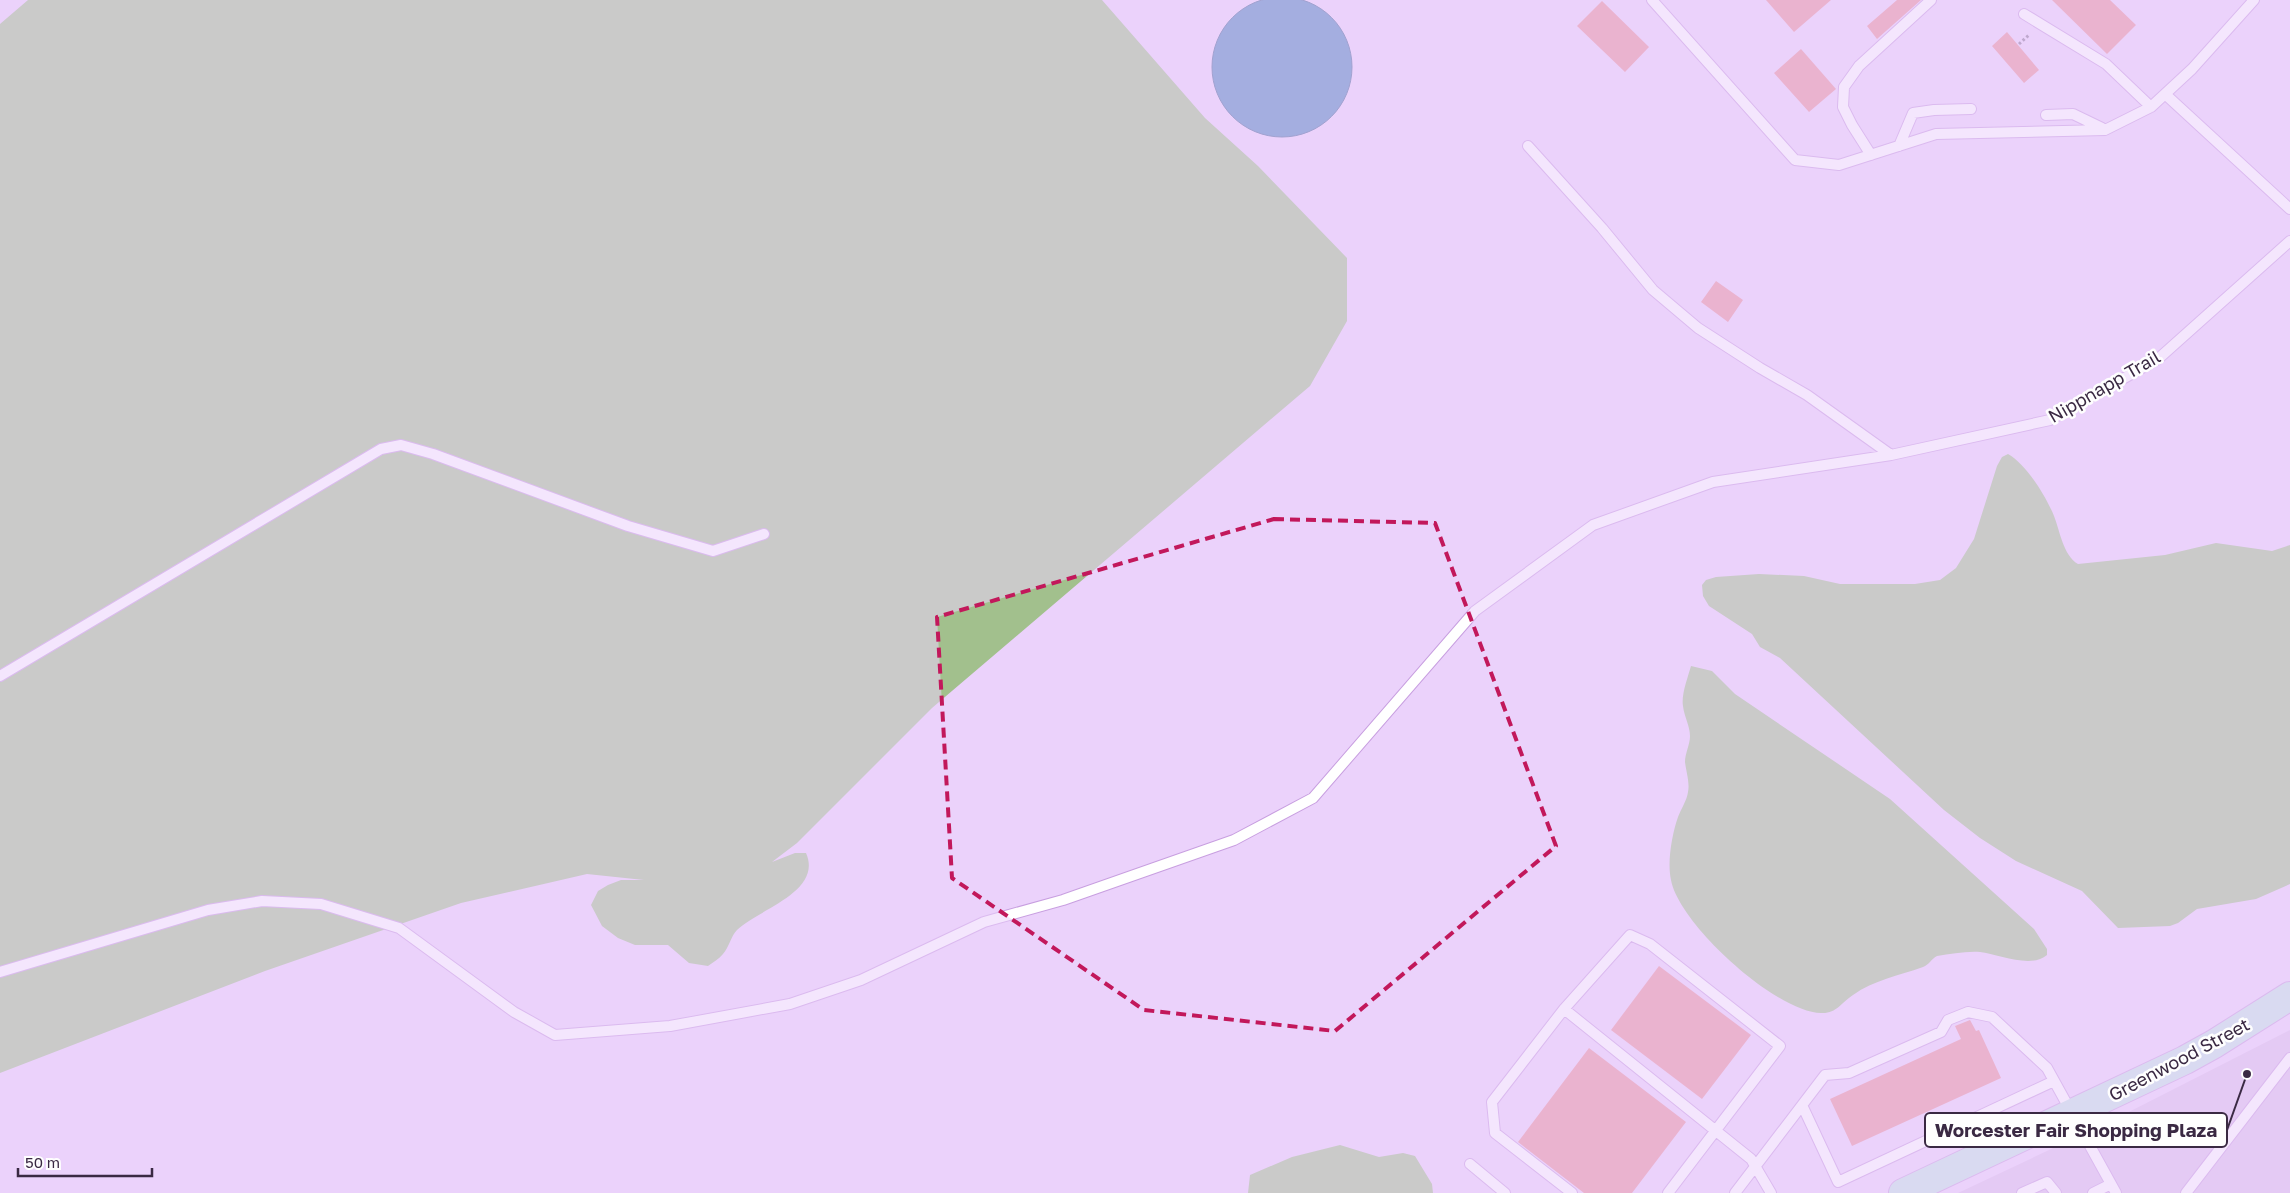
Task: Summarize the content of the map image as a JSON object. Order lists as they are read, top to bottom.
{
  "streets": {
    "main road": ["Greenwood Street"],
    "lane": ["Nippnapp Trail"]
  },
  "places": ["Worcester Fair Shopping Plaza"],
  "scale_bar": "50 m"
}
